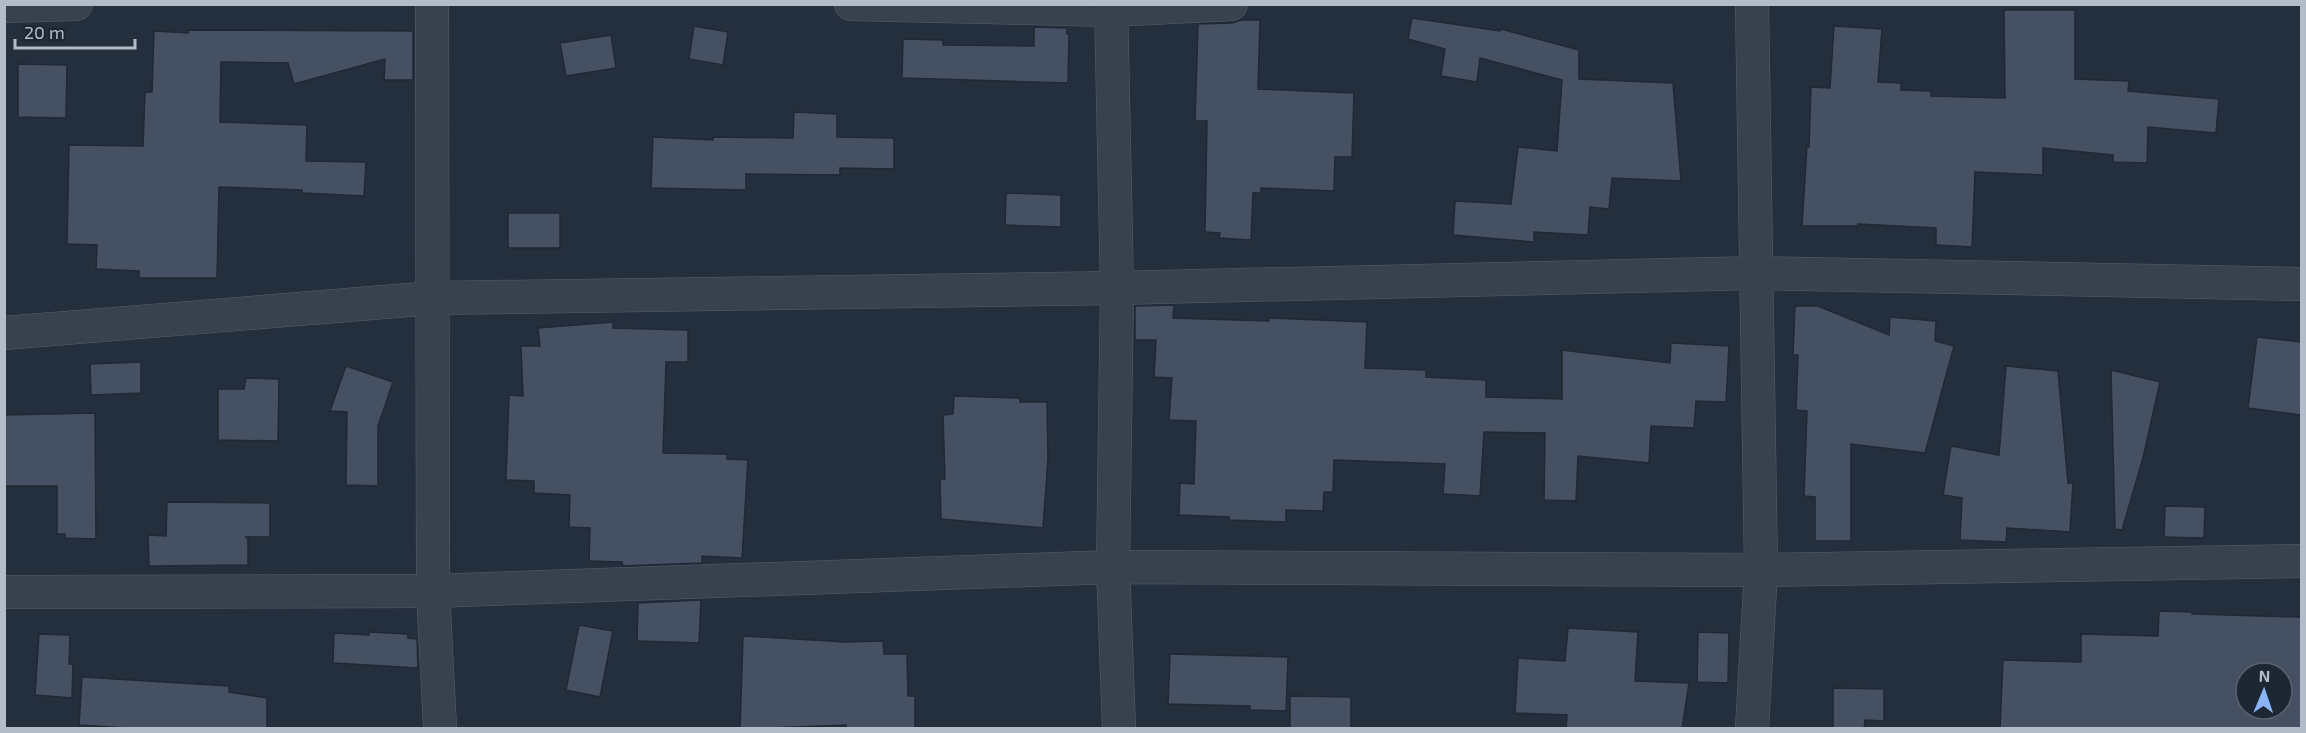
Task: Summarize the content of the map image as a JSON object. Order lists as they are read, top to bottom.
{
  "scale_bar": "20 m",
  "north": "top"
}
